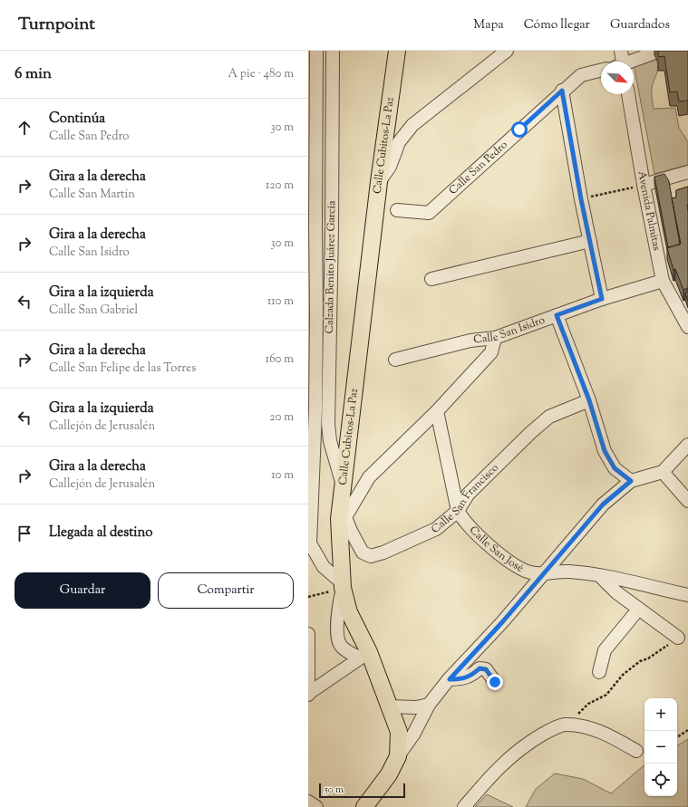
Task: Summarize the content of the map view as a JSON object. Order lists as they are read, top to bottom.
{
  "streets": {
    "main road": ["Calle Cubitos-La Paz"],
    "street": [
      "Calle San Pedro",
      "Avenida Palmitas",
      "Calzada Benito Juárez García",
      "Calle San Isidro",
      "Calle San Francisco",
      "Calle San José"
    ]
  },
  "crossings": [
    ["Calle Cubitos-La Paz", "Calzada Benito Juárez García"],
    ["Calle Cubitos-La Paz", "Calle San Francisco"],
    ["Avenida Palmitas", "Calle San Isidro"],
    ["Calle San Francisco", "Calle San José"]
  ],
  "scale_bar": "50 m",
  "north": "bottom right",
  "page": {
    "header": "Turnpoint",
    "nav": ["Mapa", "Cómo llegar", "Guardados"],
    "heading": ["6 min", "A pie · 480 m"],
    "list": [
      ["Continúa", "Calle San Pedro", "30 m"],
      ["Gira a la derecha", "Calle San Martín", "120 m"],
      ["Gira a la derecha", "Calle San Isidro", "30 m"],
      ["Gira a la izquierda", "Calle San Gabriel", "110 m"],
      ["Gira a la derecha", "Calle San Felipe de las Torres", "160 m"],
      ["Gira a la izquierda", "Callejón de Jerusalén", "20 m"],
      ["Gira a la derecha", "Callejón de Jerusalén", "10 m"],
      "Llegada al destino"
    ],
    "buttons": ["Guardar", "Compartir"],
    "map_buttons": ["+", "−"],
    "scale": "50 m"
  }
}
